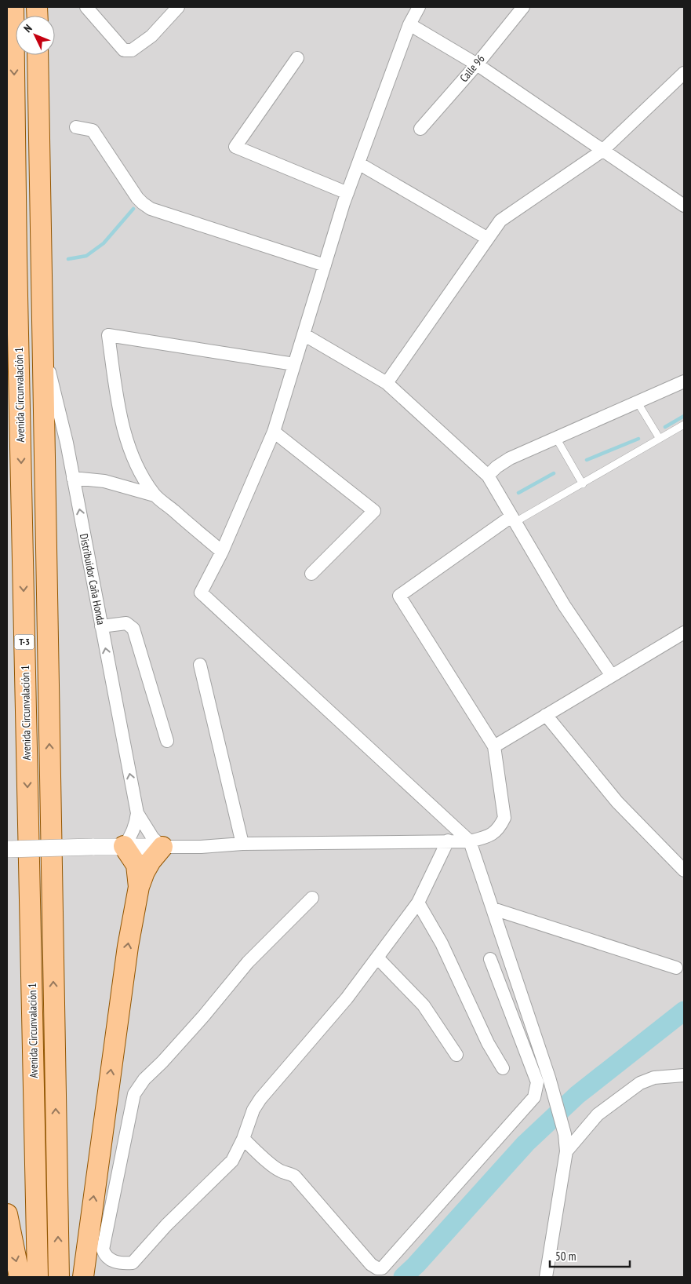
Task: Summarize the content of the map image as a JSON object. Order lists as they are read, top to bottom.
{
  "streets": {
    "main road": ["Avenida Circunvalación 1", "T-3"],
    "street": ["Calle 96", "Distribuidor Caña Honda"]
  },
  "crossings": [
    ["Avenida Circunvalación 1", "Distribuidor Caña Honda"]
  ],
  "scale_bar": "50 m",
  "north": "top left"
}
